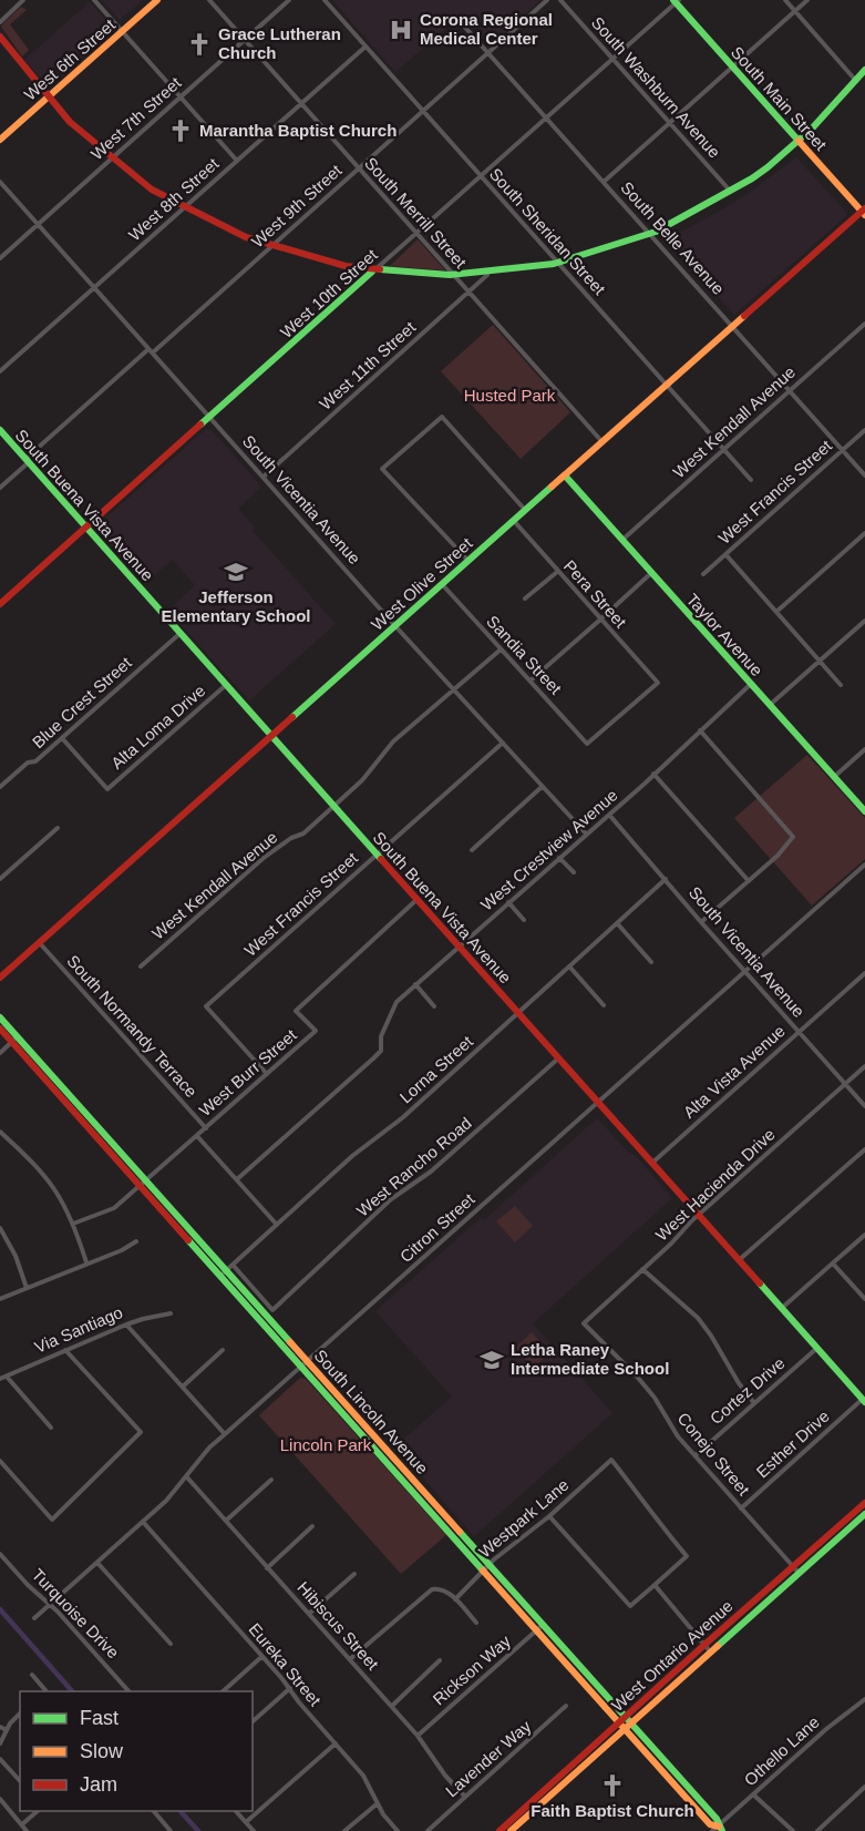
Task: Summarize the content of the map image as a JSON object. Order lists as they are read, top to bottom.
{
  "streets": {
    "main road": [
      "West 6th Street",
      "South Main Street",
      "West 10th Street",
      "South Buena Vista Avenue",
      "West Olive Street",
      "Taylor Avenue",
      "South Lincoln Avenue",
      "West Ontario Avenue"
    ],
    "street": [
      "South Washburn Avenue",
      "West 7th Street",
      "West 8th Street",
      "West 9th Street",
      "South Merrill Street",
      "South Sheridan Street",
      "South Belle Avenue",
      "West 11th Street",
      "West Kendall Avenue",
      "West Francis Street",
      "South Vicentia Avenue",
      "Pera Street",
      "Sandia Street",
      "Blue Crest Street",
      "Alta Loma Drive",
      "West Crestview Avenue",
      "South Normandy Terrace",
      "Lorna Street",
      "Alta Vista Avenue",
      "West Burr Street",
      "West Rancho Road",
      "West Hacienda Drive",
      "Citron Street",
      "Via Santiago",
      "Cortez Drive",
      "Esther Drive",
      "Conejo Street",
      "Westpark Lane",
      "Turquoise Drive",
      "Hibiscus Street",
      "Eureka Street",
      "Rickson Way",
      "Othello Lane",
      "Lavender Way"
    ]
  },
  "crossings": [
    ["South Washburn Avenue", "West 10th Street"],
    ["South Main Street", "West 10th Street"],
    ["South Main Street", "West Olive Street"],
    ["West 7th Street", "South Merrill Street"],
    ["West 7th Street", "South Vicentia Avenue"],
    ["West 8th Street", "South Merrill Street"],
    ["West 8th Street", "South Sheridan Street"],
    ["West 8th Street", "South Vicentia Avenue"],
    ["West 9th Street", "South Merrill Street"],
    ["West 9th Street", "South Sheridan Street"],
    ["West 9th Street", "South Belle Avenue"],
    ["West 9th Street", "South Vicentia Avenue"],
    ["West 9th Street", "South Buena Vista Avenue"],
    ["South Merrill Street", "West 10th Street"],
    ["South Merrill Street", "West 11th Street"],
    ["South Merrill Street", "West Olive Street"],
    ["South Sheridan Street", "West 10th Street"],
    ["South Sheridan Street", "West Kendall Avenue"],
    ["South Sheridan Street", "West Olive Street"],
    ["South Belle Avenue", "West 10th Street"],
    ["South Belle Avenue", "West Kendall Avenue"],
    ["South Belle Avenue", "West Francis Street"],
    ["South Belle Avenue", "West Olive Street"],
    ["West 10th Street", "South Vicentia Avenue"],
    ["West 10th Street", "South Buena Vista Avenue"],
    ["West 11th Street", "South Vicentia Avenue"],
    ["West Kendall Avenue", "South Vicentia Avenue"],
    ["West Kendall Avenue", "South Buena Vista Avenue"],
    ["West Kendall Avenue", "Taylor Avenue"],
    ["West Kendall Avenue", "Sandia Street"],
    ["West Francis Street", "South Vicentia Avenue"],
    ["West Francis Street", "South Buena Vista Avenue"],
    ["West Francis Street", "West Burr Street"],
    ["South Vicentia Avenue", "West Olive Street"],
    ["South Vicentia Avenue", "West Crestview Avenue"],
    ["South Vicentia Avenue", "Lorna Street"],
    ["South Vicentia Avenue", "Alta Vista Avenue"],
    ["South Vicentia Avenue", "West Hacienda Drive"],
    ["South Vicentia Avenue", "Citron Street"],
    ["South Buena Vista Avenue", "West Olive Street"],
    ["South Buena Vista Avenue", "Blue Crest Street"],
    ["South Buena Vista Avenue", "Alta Loma Drive"],
    ["South Buena Vista Avenue", "West Crestview Avenue"],
    ["South Buena Vista Avenue", "Lorna Street"],
    ["South Buena Vista Avenue", "Alta Vista Avenue"],
    ["South Buena Vista Avenue", "West Burr Street"],
    ["South Buena Vista Avenue", "West Rancho Road"],
    ["South Buena Vista Avenue", "West Hacienda Drive"],
    ["South Buena Vista Avenue", "Citron Street"],
    ["South Buena Vista Avenue", "Cortez Drive"],
    ["South Buena Vista Avenue", "Esther Drive"],
    ["West Olive Street", "Pera Street"],
    ["West Olive Street", "Taylor Avenue"],
    ["West Olive Street", "Sandia Street"],
    ["West Olive Street", "South Normandy Terrace"],
    ["Pera Street", "Sandia Street"],
    ["Taylor Avenue", "West Crestview Avenue"],
    ["Blue Crest Street", "Alta Loma Drive"],
    ["South Normandy Terrace", "West Burr Street"],
    ["Lorna Street", "West Rancho Road"],
    ["Lorna Street", "South Lincoln Avenue"],
    ["West Burr Street", "South Lincoln Avenue"],
    ["West Hacienda Drive", "Conejo Street"],
    ["Citron Street", "South Lincoln Avenue"],
    ["Citron Street", "Turquoise Drive"],
    ["Citron Street", "Hibiscus Street"],
    ["Citron Street", "Eureka Street"],
    ["Cortez Drive", "Conejo Street"],
    ["South Lincoln Avenue", "Westpark Lane"],
    ["South Lincoln Avenue", "West Ontario Avenue"],
    ["South Lincoln Avenue", "Rickson Way"],
    ["South Lincoln Avenue", "Othello Lane"],
    ["Esther Drive", "Conejo Street"],
    ["Conejo Street", "West Ontario Avenue"],
    ["Hibiscus Street", "Rickson Way"],
    ["Hibiscus Street", "Lavender Way"]
  ],
  "parks": ["Husted Park", "Lincoln Park"],
  "places": {
    "hospital": ["Corona Regional Medical Center"],
    "church": ["Grace Lutheran Church", "Marantha Baptist Church", "Faith Baptist Church"],
    "school or university": ["Jefferson Elementary School", "Letha Raney Intermediate School"]
  },
  "legend": ["Fast", "Slow", "Jam"]
}
